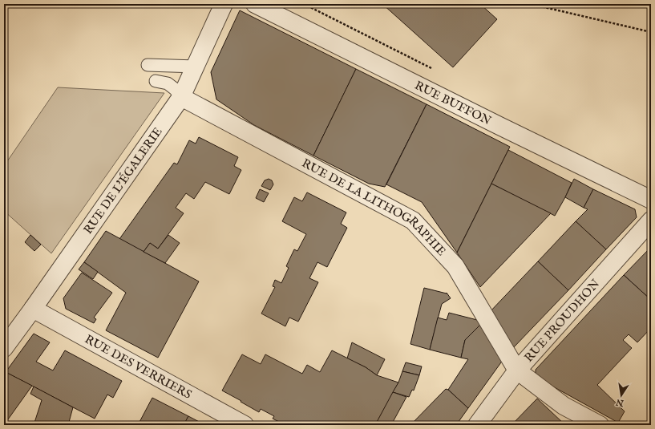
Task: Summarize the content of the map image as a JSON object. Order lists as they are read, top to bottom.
{
  "streets": {
    "street": [
      "RUE BUFFON",
      "RUE DE L'ÉGALERIE",
      "RUE DE LA LITHOGRAPHIE",
      "RUE PROUDHON",
      "RUE DES VERRIERS"
    ]
  },
  "crossings": [
    ["RUE DE L'ÉGALERIE", "RUE DE LA LITHOGRAPHIE"],
    ["RUE DE L'ÉGALERIE", "RUE DES VERRIERS"],
    ["RUE DE LA LITHOGRAPHIE", "RUE PROUDHON"]
  ],
  "north": "bottom"
}
